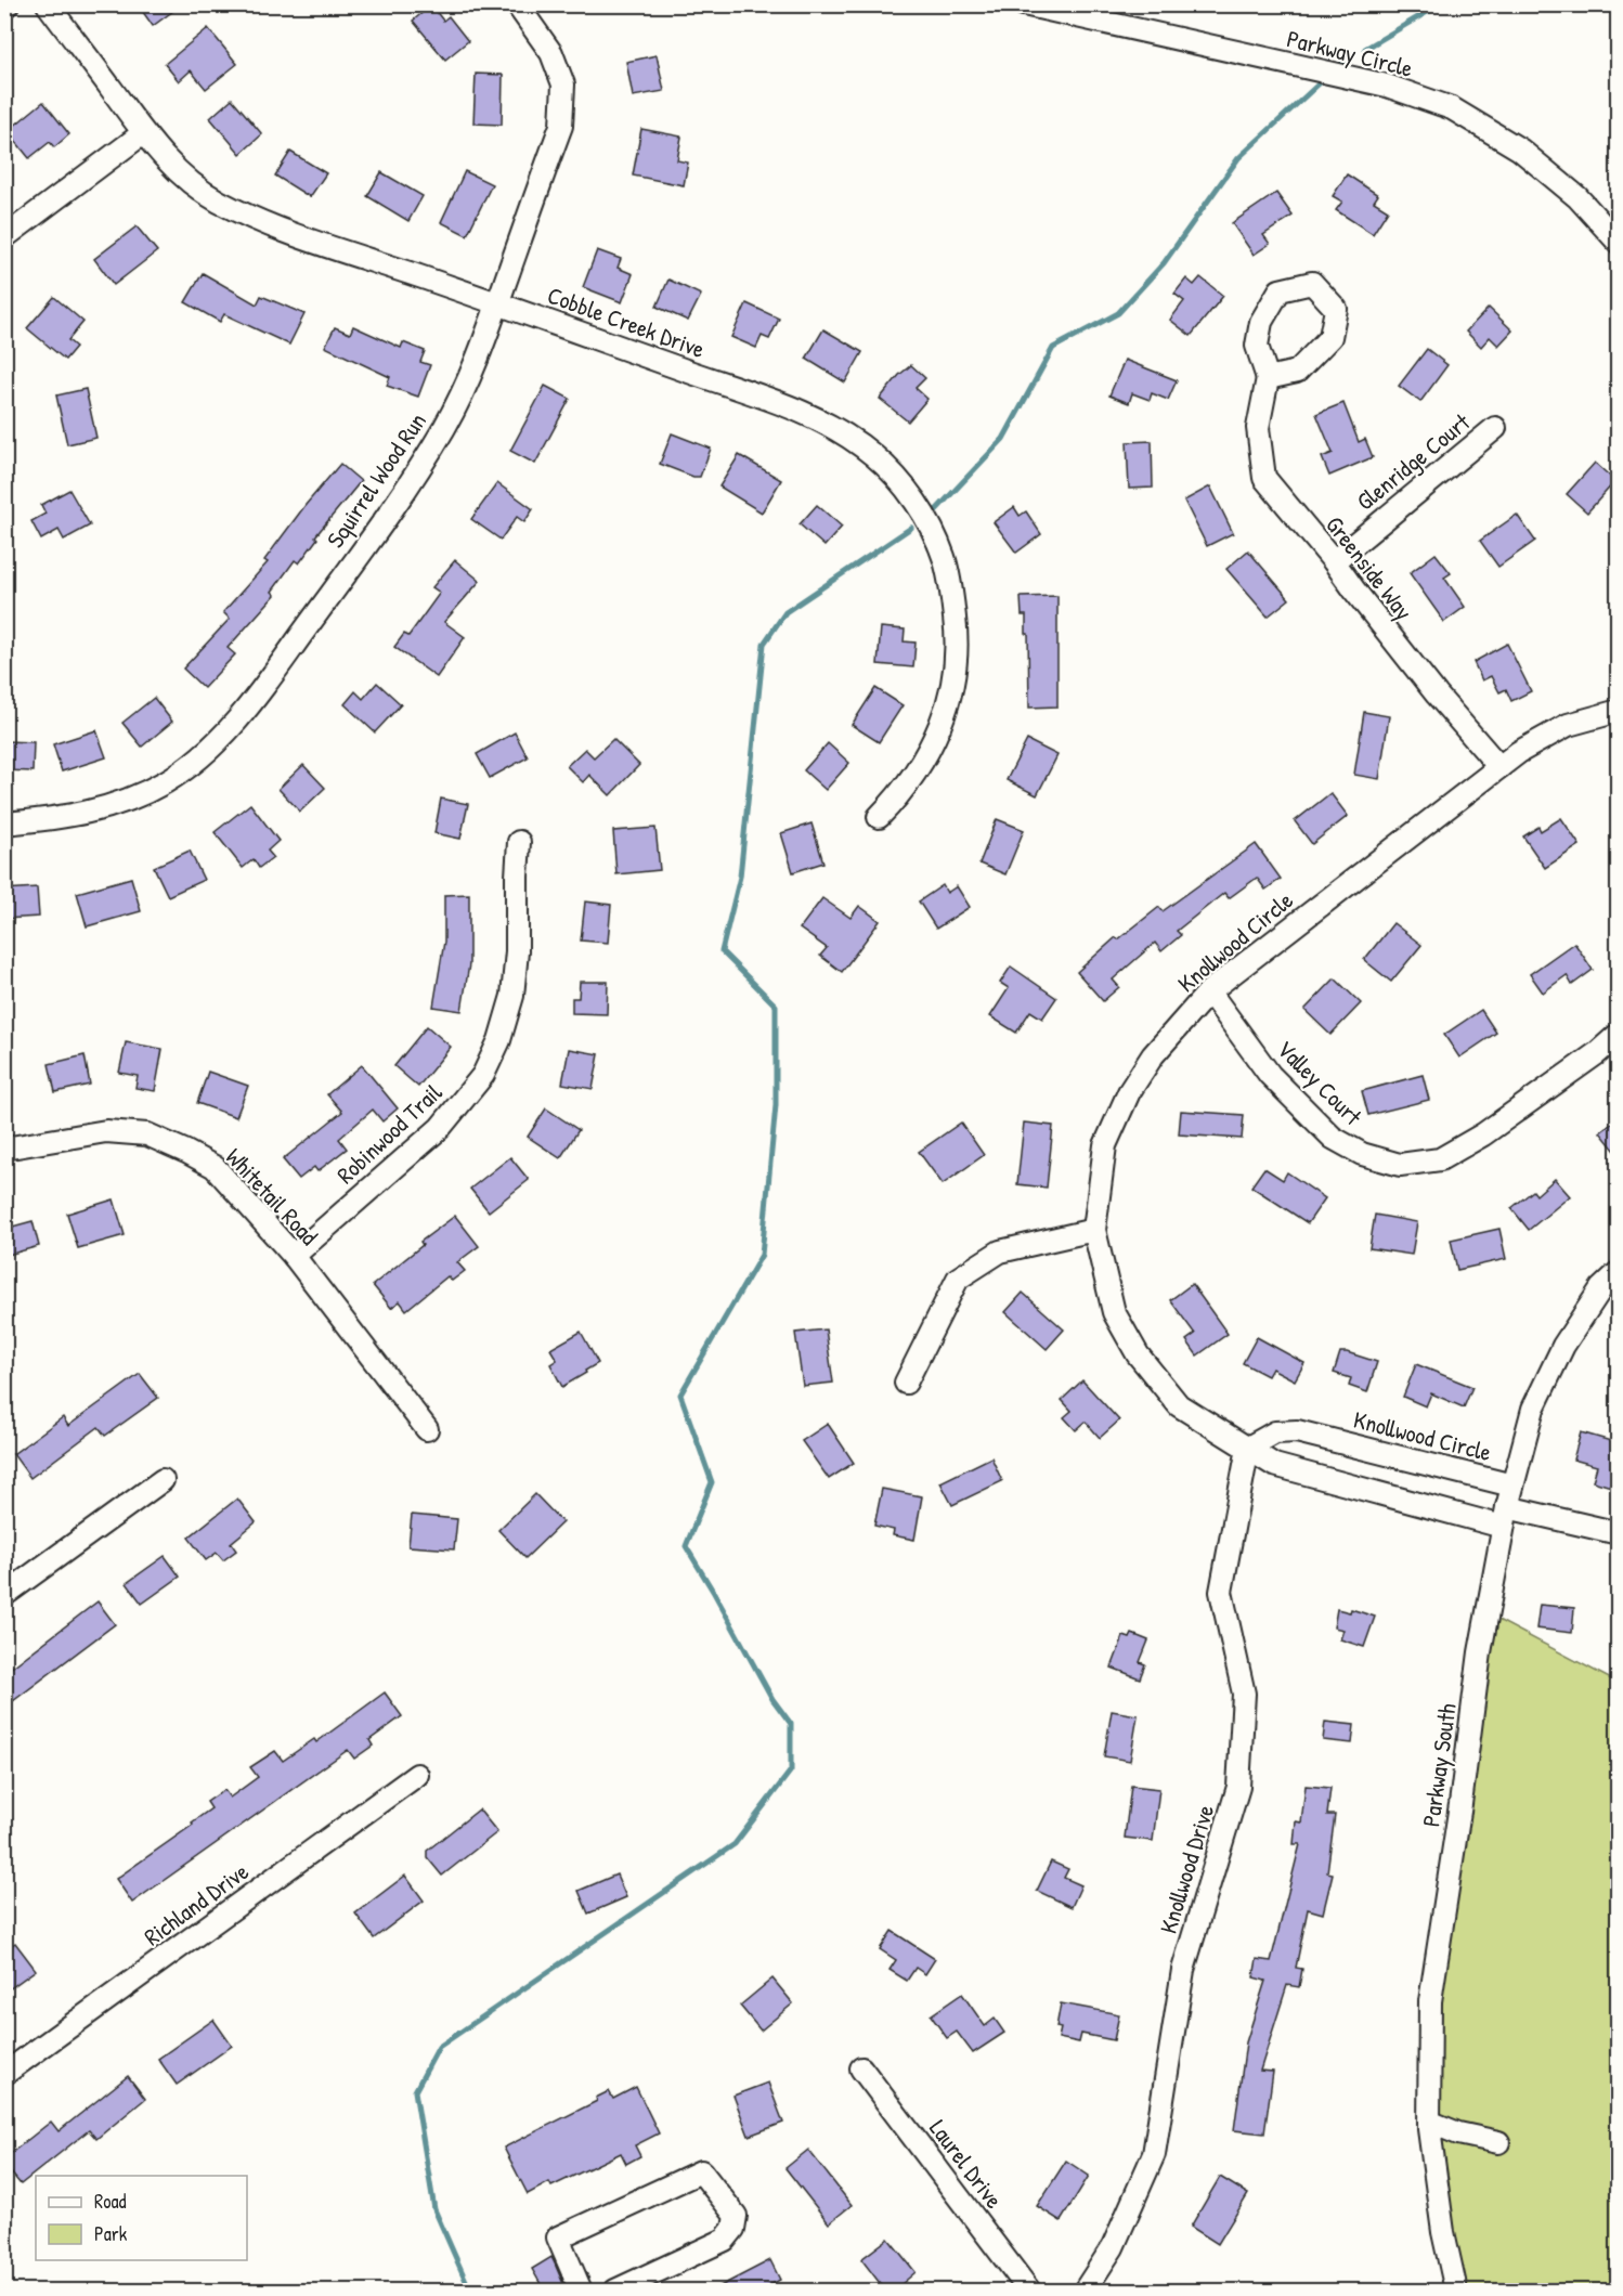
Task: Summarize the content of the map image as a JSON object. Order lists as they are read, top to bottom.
{
  "streets": {
    "street": [
      "Parkway Circle",
      "Cobble Creek Drive",
      "Glenridge Court",
      "Squirrel Wood Run",
      "Greenside Way",
      "Knollwood Circle",
      "Valley Court",
      "Robinwood Trail",
      "Whitetail Road",
      "Parkway South",
      "Knollwood Drive",
      "Richland Drive",
      "Laurel Drive"
    ]
  },
  "crossings": [
    ["Cobble Creek Drive", "Squirrel Wood Run"],
    ["Glenridge Court", "Greenside Way"],
    ["Greenside Way", "Knollwood Circle"],
    ["Knollwood Circle", "Valley Court"],
    ["Knollwood Circle", "Parkway South"],
    ["Knollwood Circle", "Knollwood Drive"],
    ["Robinwood Trail", "Whitetail Road"]
  ],
  "legend": ["Road", "Park"]
}
